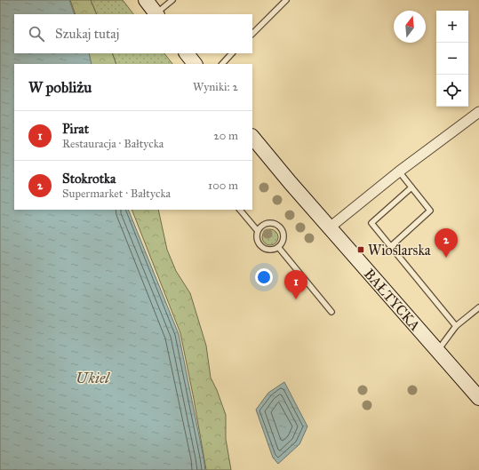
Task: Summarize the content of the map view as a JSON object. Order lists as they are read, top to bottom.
{
  "streets": {
    "main road": ["BAŁTYCKA"]
  },
  "water": ["Ukiel"],
  "places": {
    "transit": ["Wioślarska"]
  },
  "north": "top",
  "page": {
    "map_buttons": ["+", "−"],
    "search": "Szukaj tutaj",
    "heading": ["W pobliżu", "Wyniki: 2"],
    "list": [
      {
        "mark": "1",
        "name": "Pirat",
        "note": "Restauracja · Bałtycka",
        "value": "20 m"
      },
      {
        "mark": "2",
        "name": "Stokrotka",
        "note": "Supermarket · Bałtycka",
        "value": "100 m"
      }
    ],
    "pins": ["2", "1"]
  }
}
